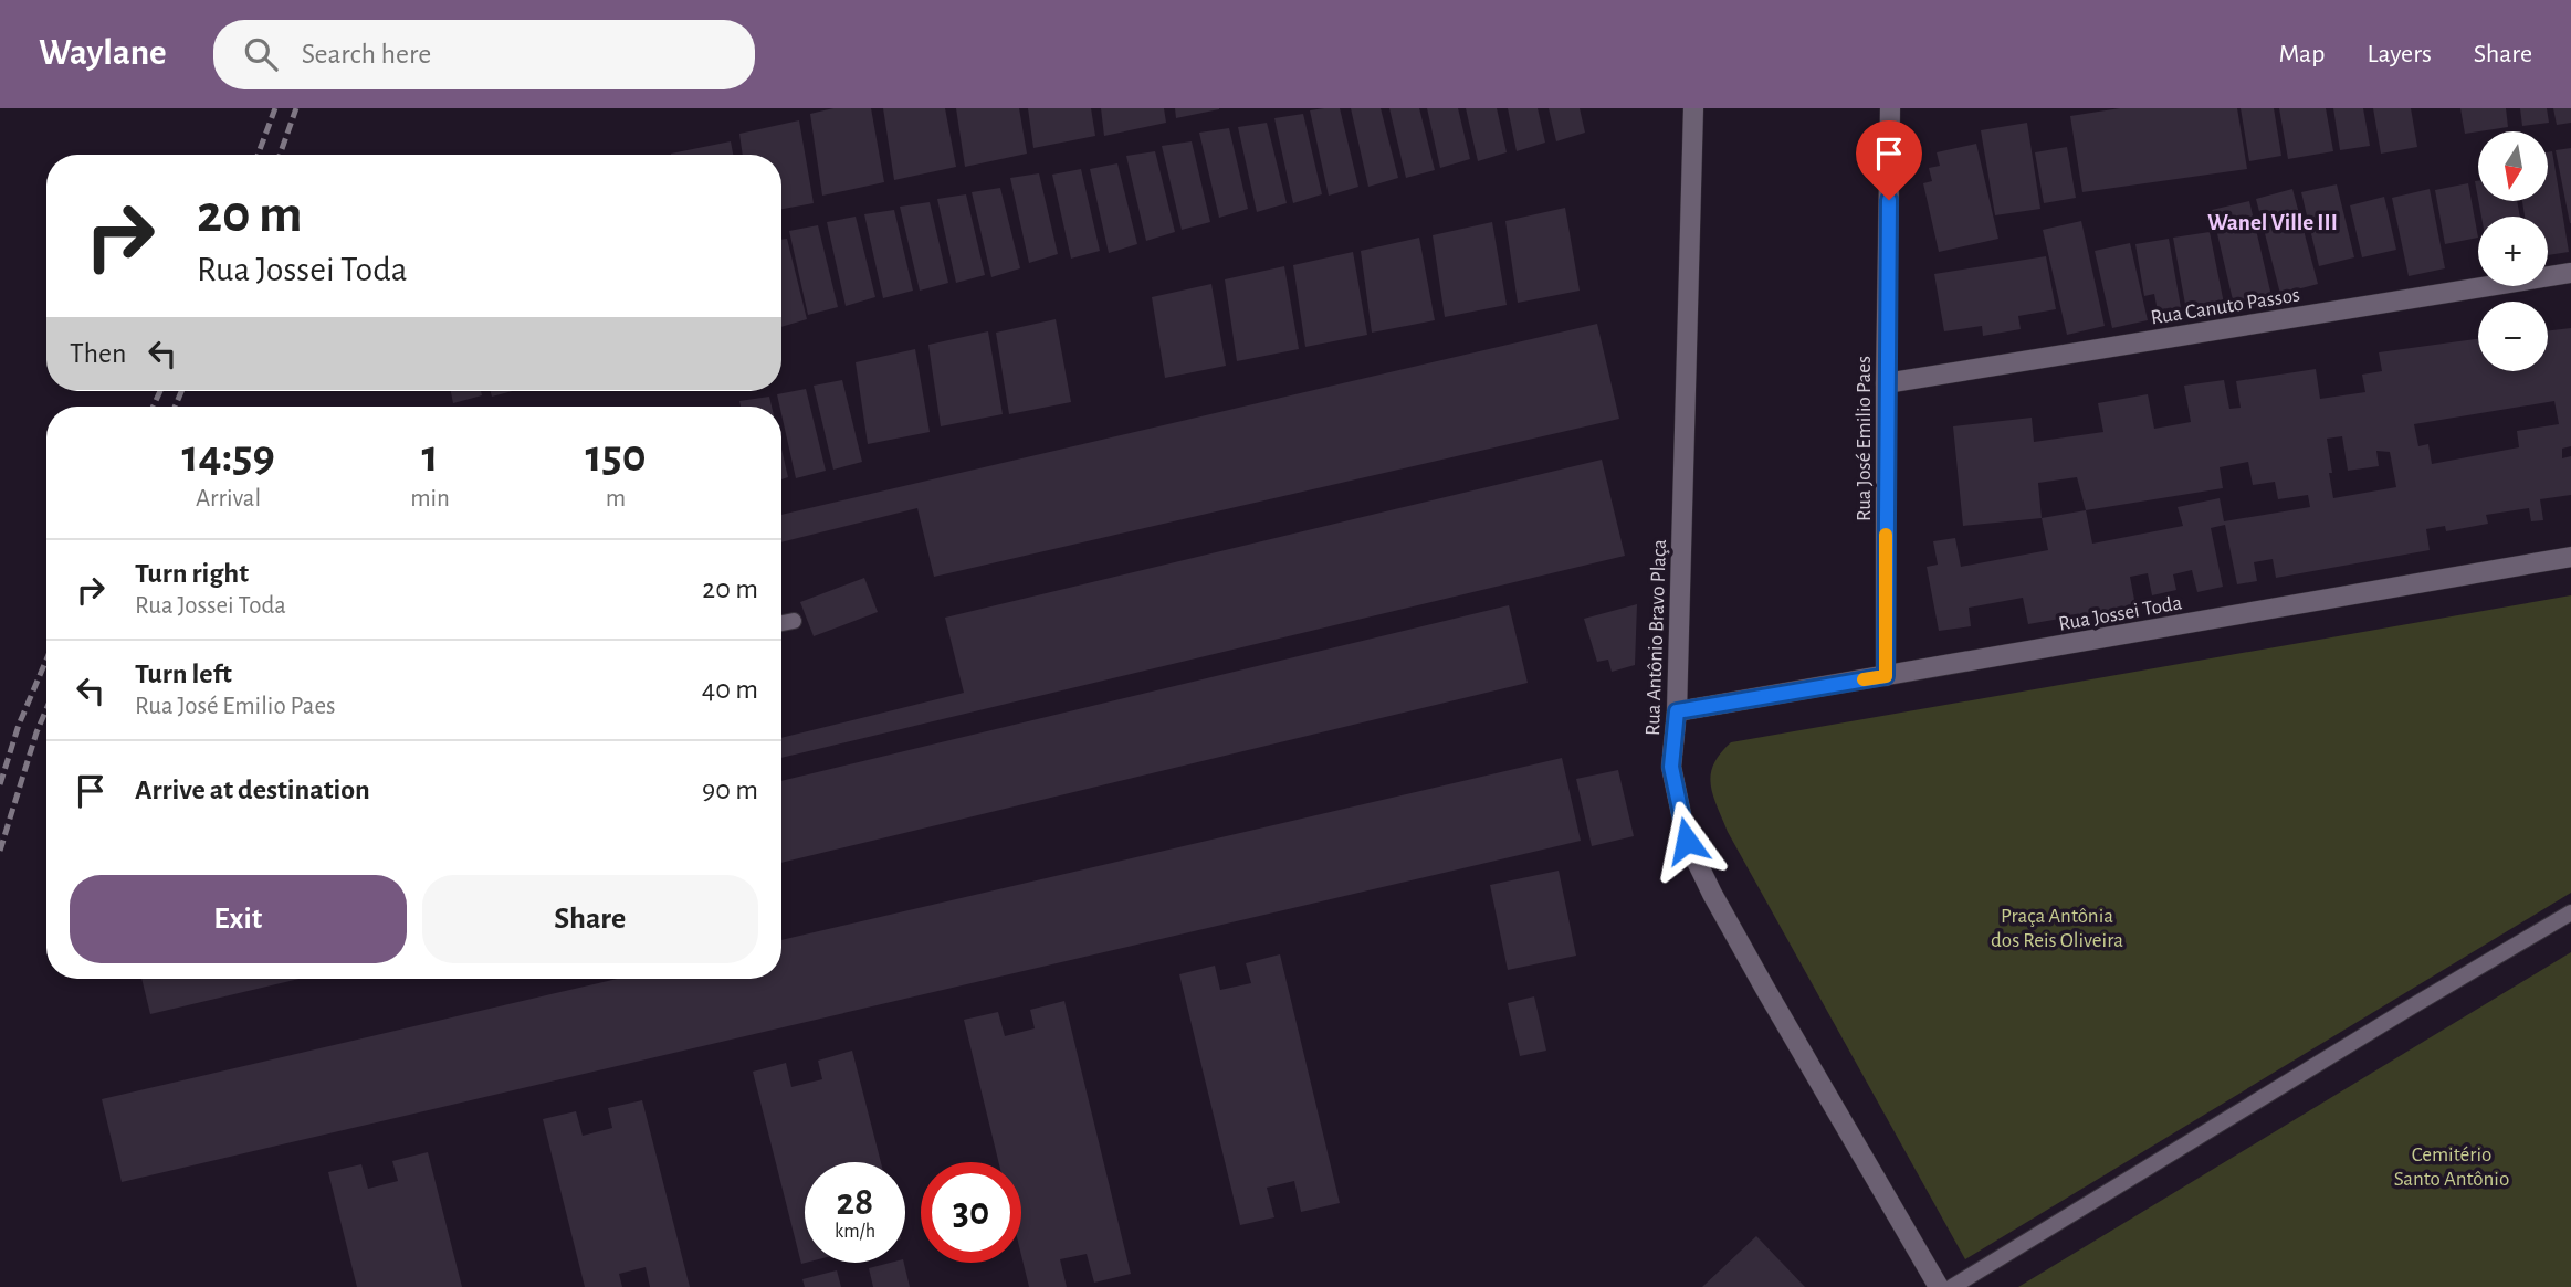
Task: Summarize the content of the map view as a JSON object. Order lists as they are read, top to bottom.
{
  "streets": {
    "street": [
      "Rua Canuto Passos",
      "Rua José Emilio Paes",
      "Rua Jossei Toda",
      "Rua Antônio Bravo Plaça"
    ]
  },
  "crossings": [
    ["Rua Canuto Passos", "Rua José Emilio Paes"],
    ["Rua José Emilio Paes", "Rua Jossei Toda"],
    ["Rua Jossei Toda", "Rua Antônio Bravo Plaça"]
  ],
  "districts": ["Wanel Ville III"],
  "parks": ["Praça Antônia dos Reis Oliveira", "Cemitério Santo Antônio"],
  "north": "bottom",
  "page": {
    "header": "Waylane",
    "search": "Search here",
    "nav": ["Map", "Layers", "Share"],
    "map_buttons": ["+", "−"],
    "turn": ["20 m", "Rua Jossei Toda"],
    "then": "Then",
    "eta": [
      "14:59",
      "Arrival",
      "1",
      "min",
      "150",
      "m"
    ],
    "list": [
      {
        "name": "Turn right",
        "note": "Rua Jossei Toda",
        "value": "20 m"
      },
      {
        "name": "Turn left",
        "note": "Rua José Emilio Paes",
        "value": "40 m"
      },
      {
        "name": "Arrive at destination",
        "value": "90 m"
      }
    ],
    "buttons": ["Exit", "Share"],
    "speed": "28 km/h",
    "limit": "30"
  }
}
